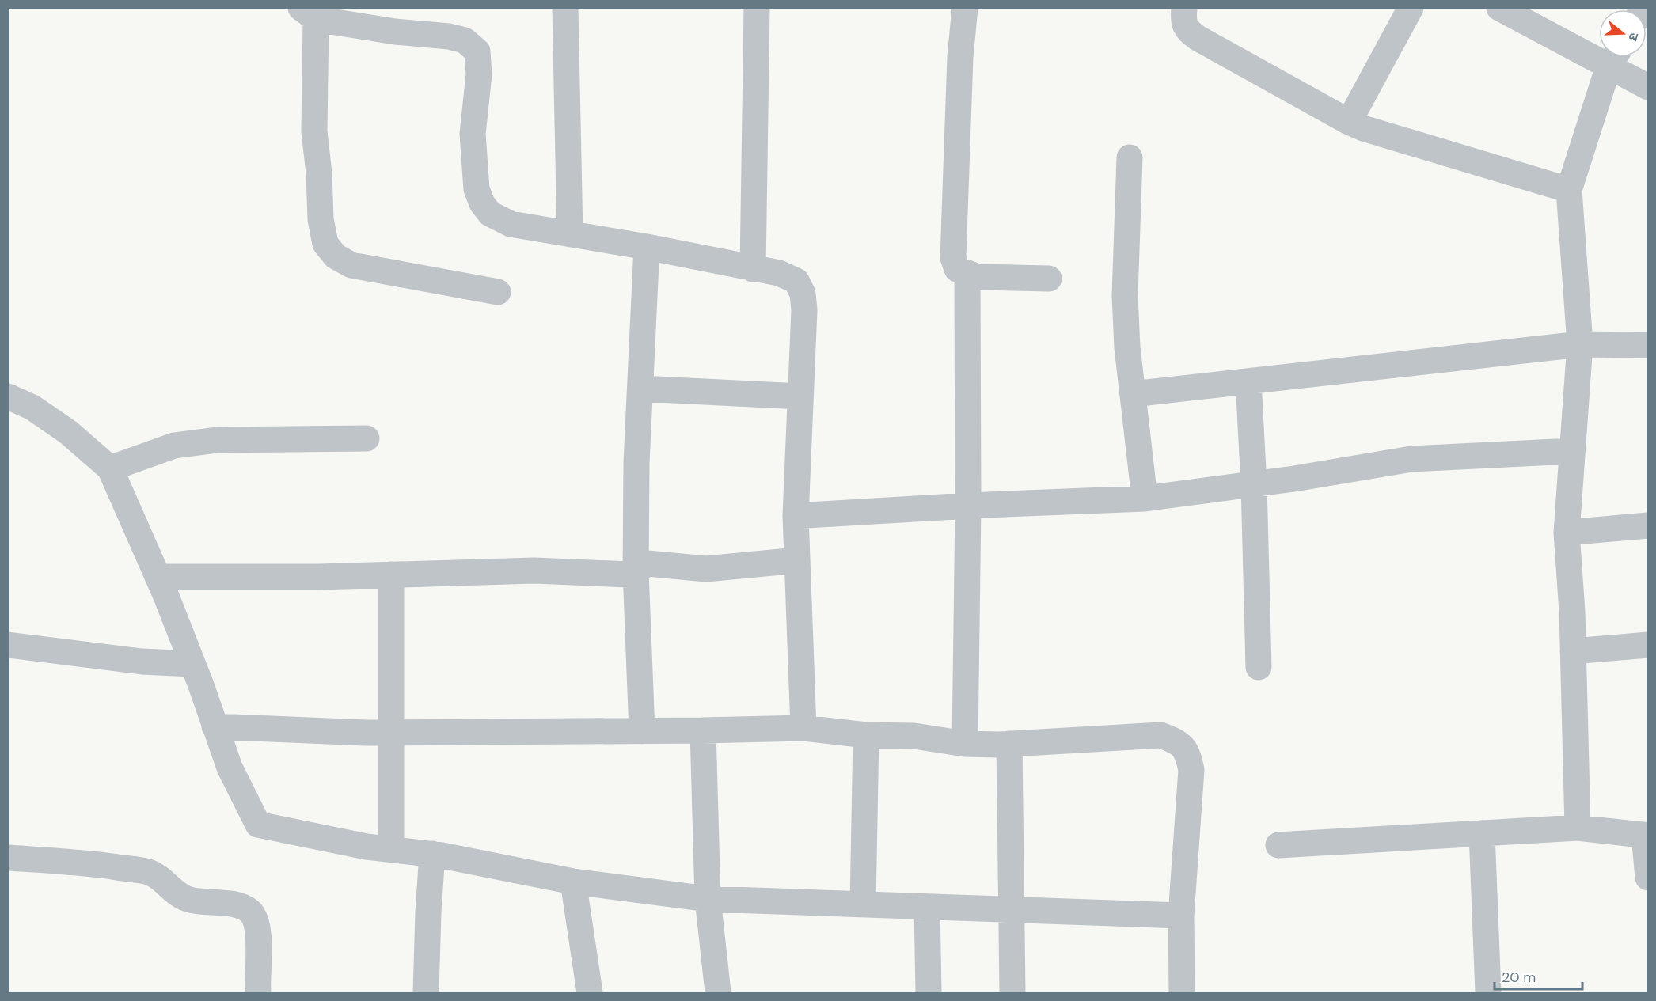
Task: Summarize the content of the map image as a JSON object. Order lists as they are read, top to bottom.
{
  "scale_bar": "20 m",
  "north": "right"
}
